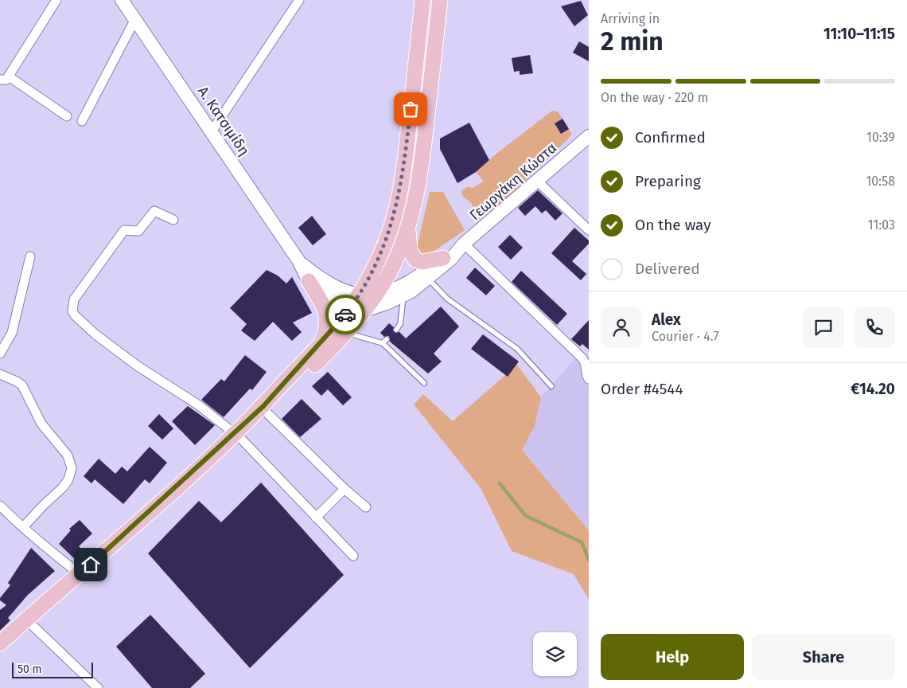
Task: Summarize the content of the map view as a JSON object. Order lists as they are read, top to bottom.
{
  "streets": {
    "main road": ["Α. Κατσιμίδη", "Γεωργάκη Κώστα"]
  },
  "crossings": [
    ["Α. Κατσιμίδη", "Γεωργάκη Κώστα"]
  ],
  "scale_bar": "50 m",
  "page": {
    "heading": ["2 min", "Arriving in", "11:10–11:15"],
    "panel": [
      "Alex",
      "Courier · 4.7",
      "Order #4544",
      "€14.20"
    ],
    "bar": "On the way · 220 m",
    "list": [
      ["Confirmed", "10:39"],
      ["Preparing", "10:58"],
      ["On the way", "11:03"],
      "Delivered"
    ],
    "buttons": ["Help", "Share"],
    "scale": "50 m"
  }
}
